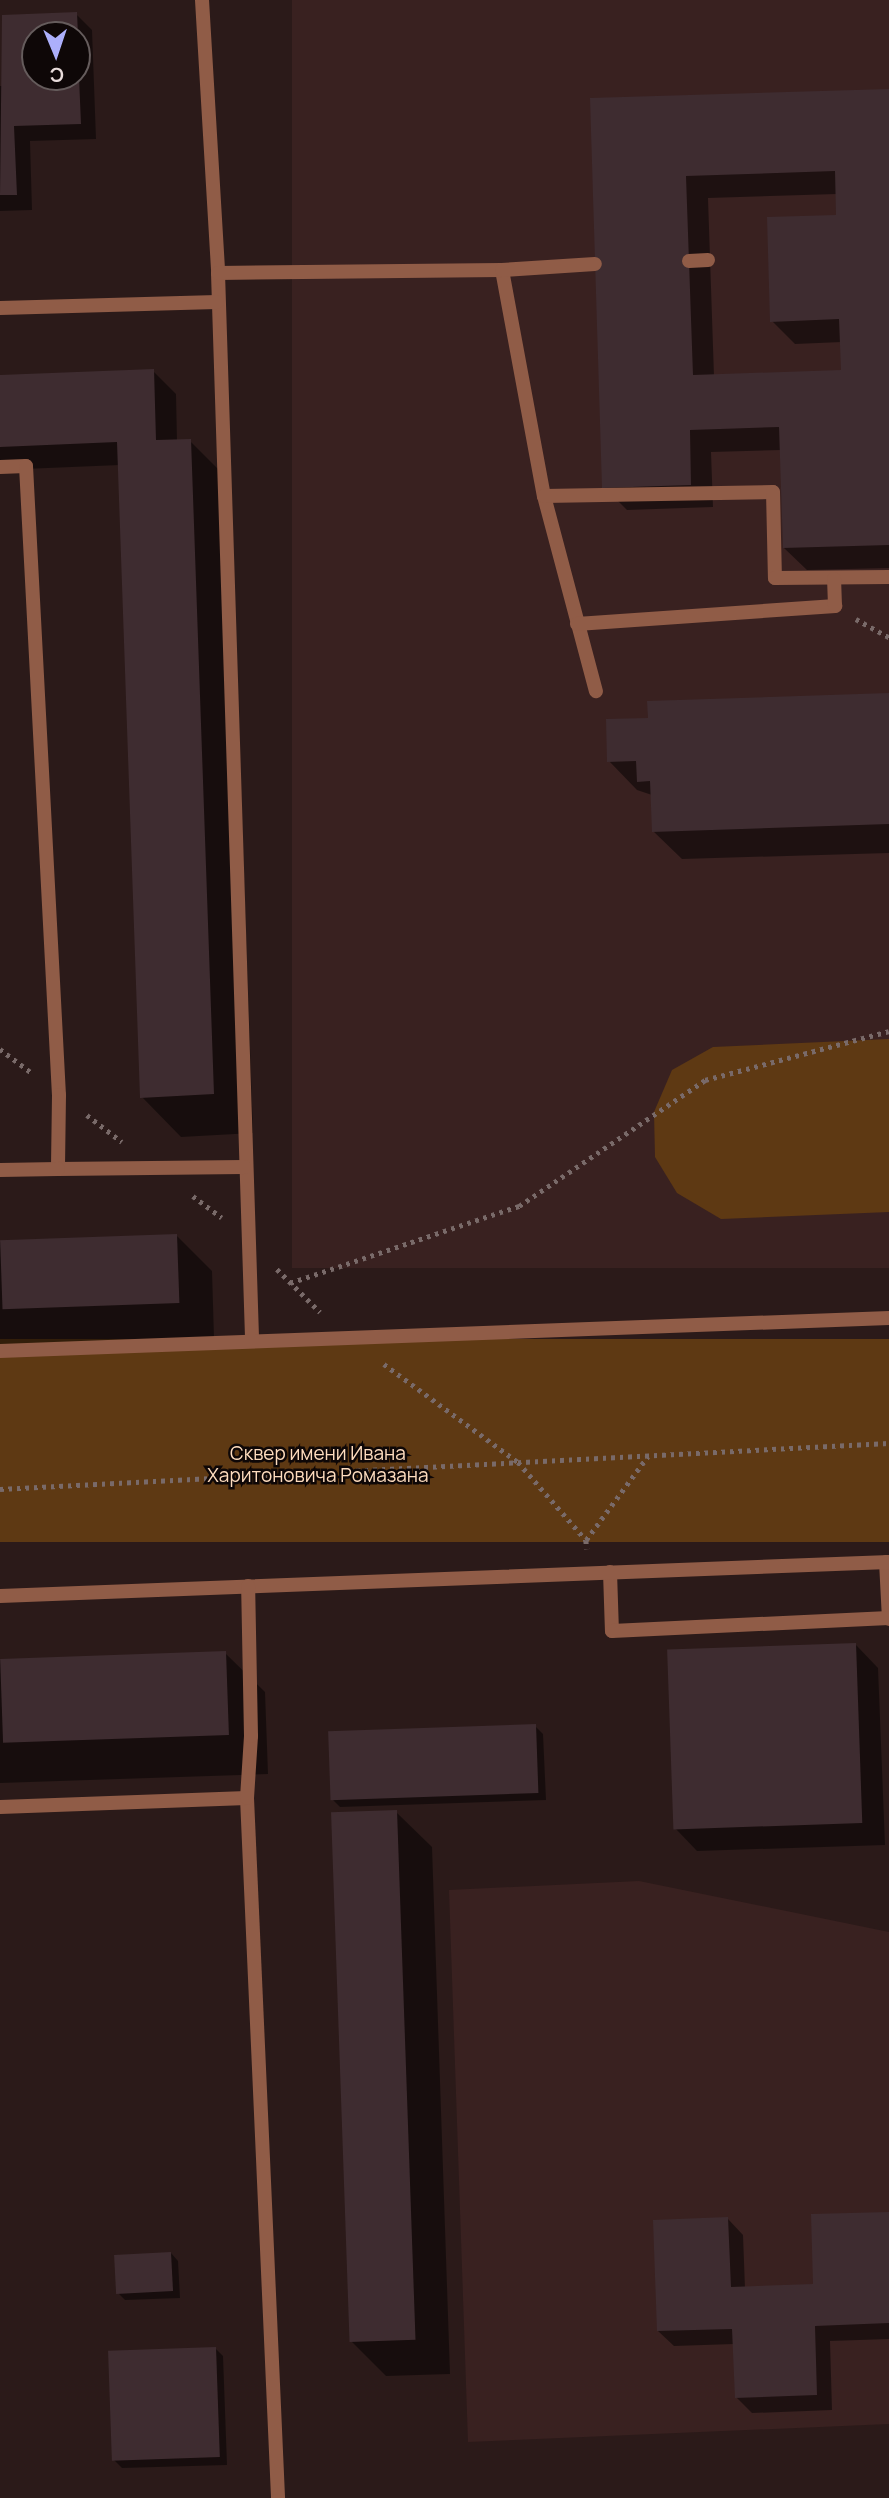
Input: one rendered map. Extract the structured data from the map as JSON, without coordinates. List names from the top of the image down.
{
  "parks": ["Сквер имени Ивана Харитоновича Ромазана"],
  "north": "bottom"
}
